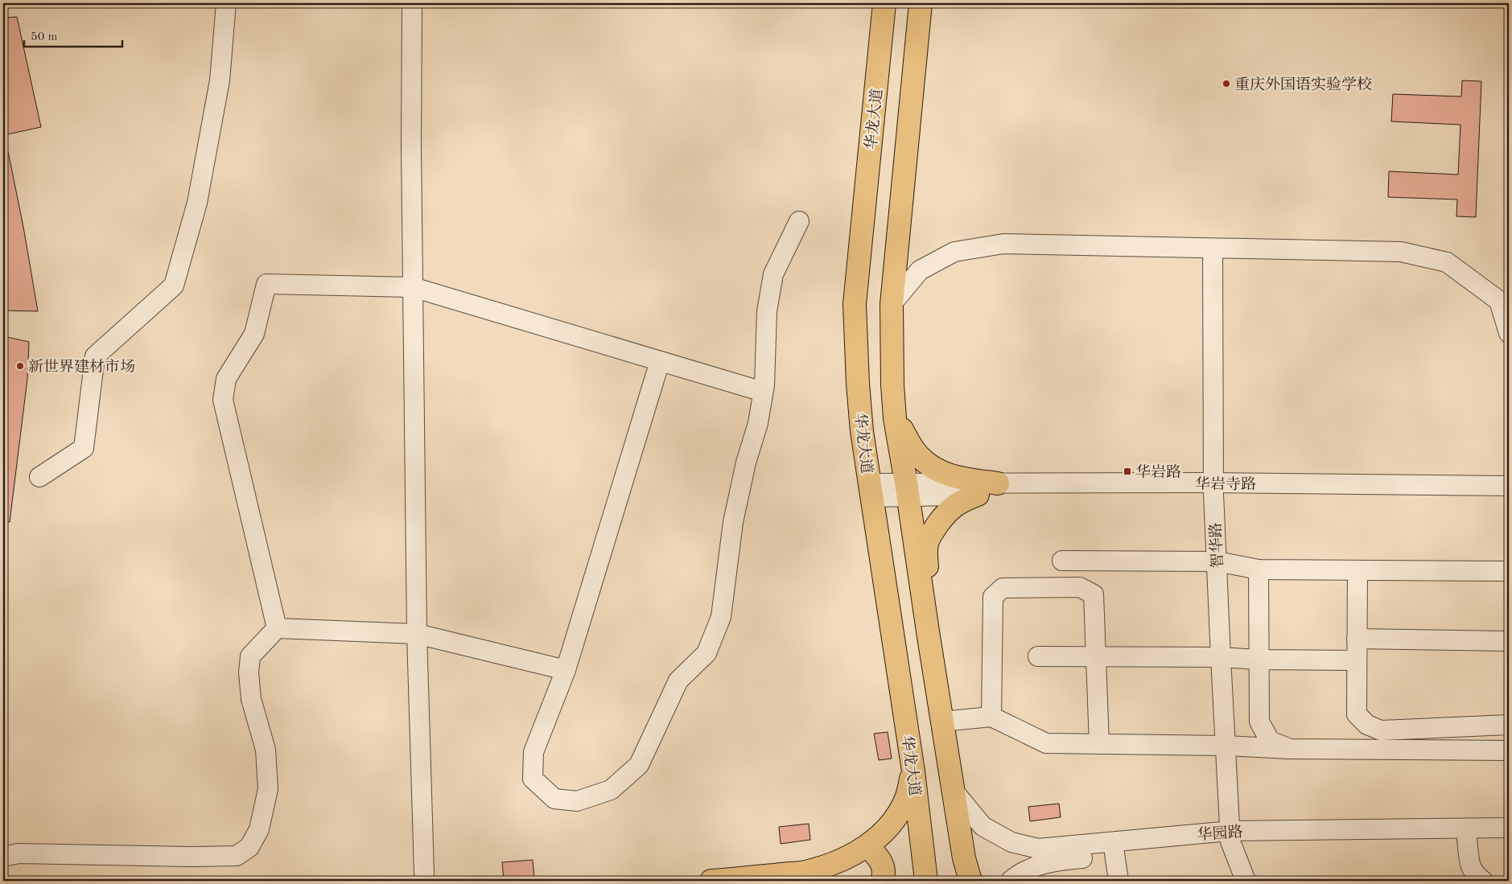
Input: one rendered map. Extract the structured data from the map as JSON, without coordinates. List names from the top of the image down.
{
  "streets": {
    "main road": ["华龙大道"],
    "street": ["华岩寺路", "智华路", "华园路"]
  },
  "crossings": [
    ["华龙大道", "华岩寺路"],
    ["华岩寺路", "智华路"],
    ["智华路", "华园路"]
  ],
  "places": {
    "other": ["重庆外国语实验学校", "新世界建材市场"],
    "transit": ["华岩路"]
  },
  "scale_bar": "50 m"
}
